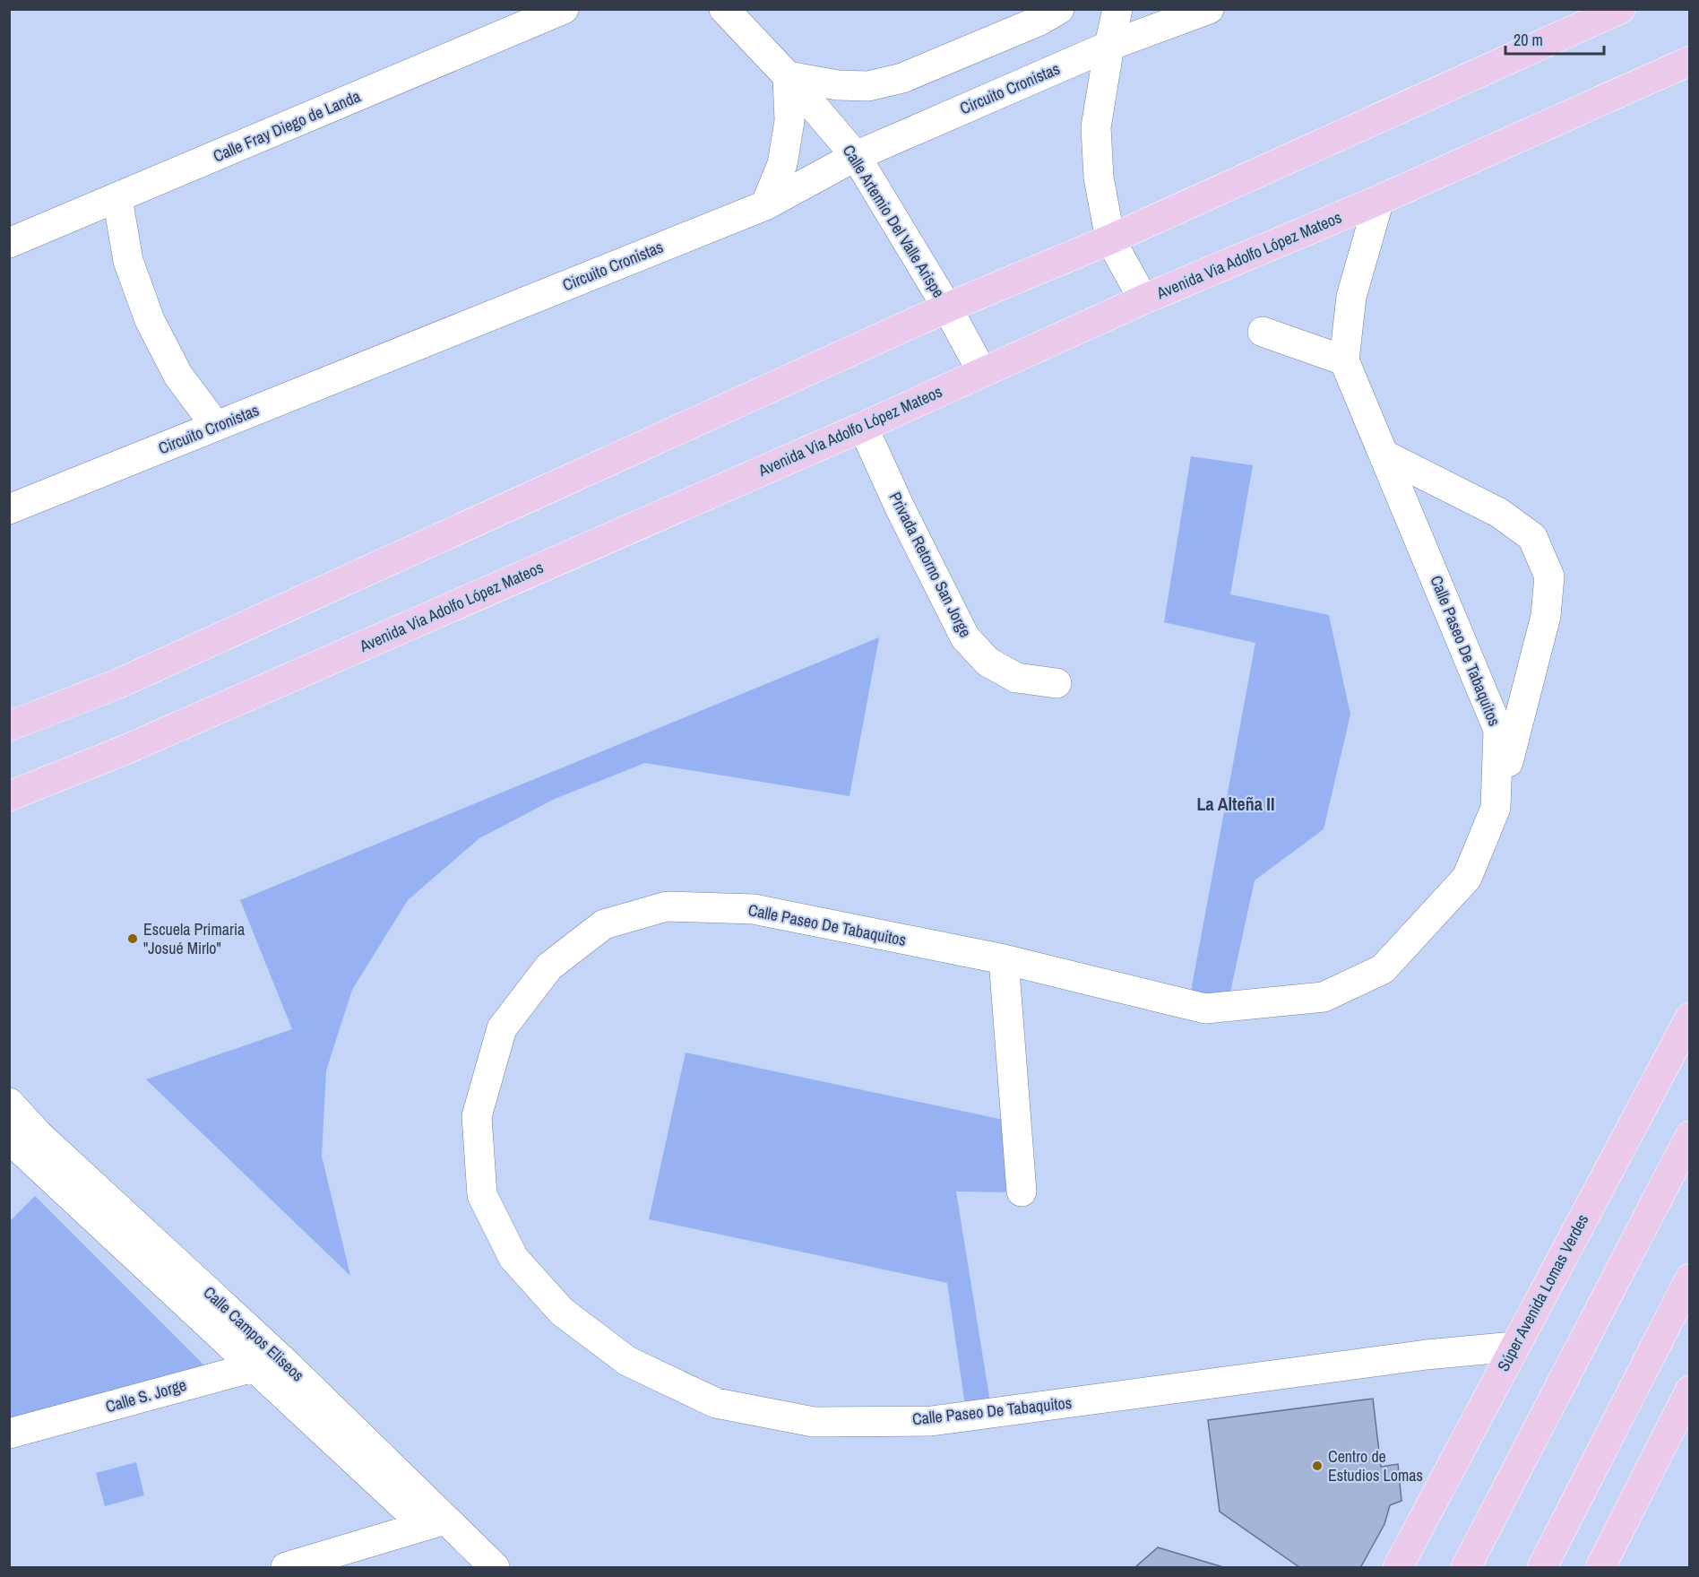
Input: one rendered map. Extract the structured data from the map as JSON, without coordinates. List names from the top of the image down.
{
  "streets": {
    "main road": ["Avenida Via Adolfo López Mateos", "Súper Avenida Lomas Verdes"],
    "street": [
      "Circuito Cronistas",
      "Calle Fray Diego de Landa",
      "Calle Artemio Del Valle Arispe",
      "Privada Retorno San Jorge",
      "Calle Paseo De Tabaquitos",
      "Calle Campos Eliseos",
      "Calle S. Jorge"
    ]
  },
  "crossings": [
    ["Circuito Cronistas", "Calle Artemio Del Valle Arispe"],
    ["Calle Artemio Del Valle Arispe", "Avenida Via Adolfo López Mateos"],
    ["Avenida Via Adolfo López Mateos", "Privada Retorno San Jorge"],
    ["Avenida Via Adolfo López Mateos", "Calle Paseo De Tabaquitos"],
    ["Calle Paseo De Tabaquitos", "Súper Avenida Lomas Verdes"],
    ["Calle Campos Eliseos", "Calle S. Jorge"]
  ],
  "districts": ["La Alteña II"],
  "places": ["Escuela Primaria \"Josué Mirlo\"", "Centro de Estudios Lomas"],
  "scale_bar": "20 m"
}
